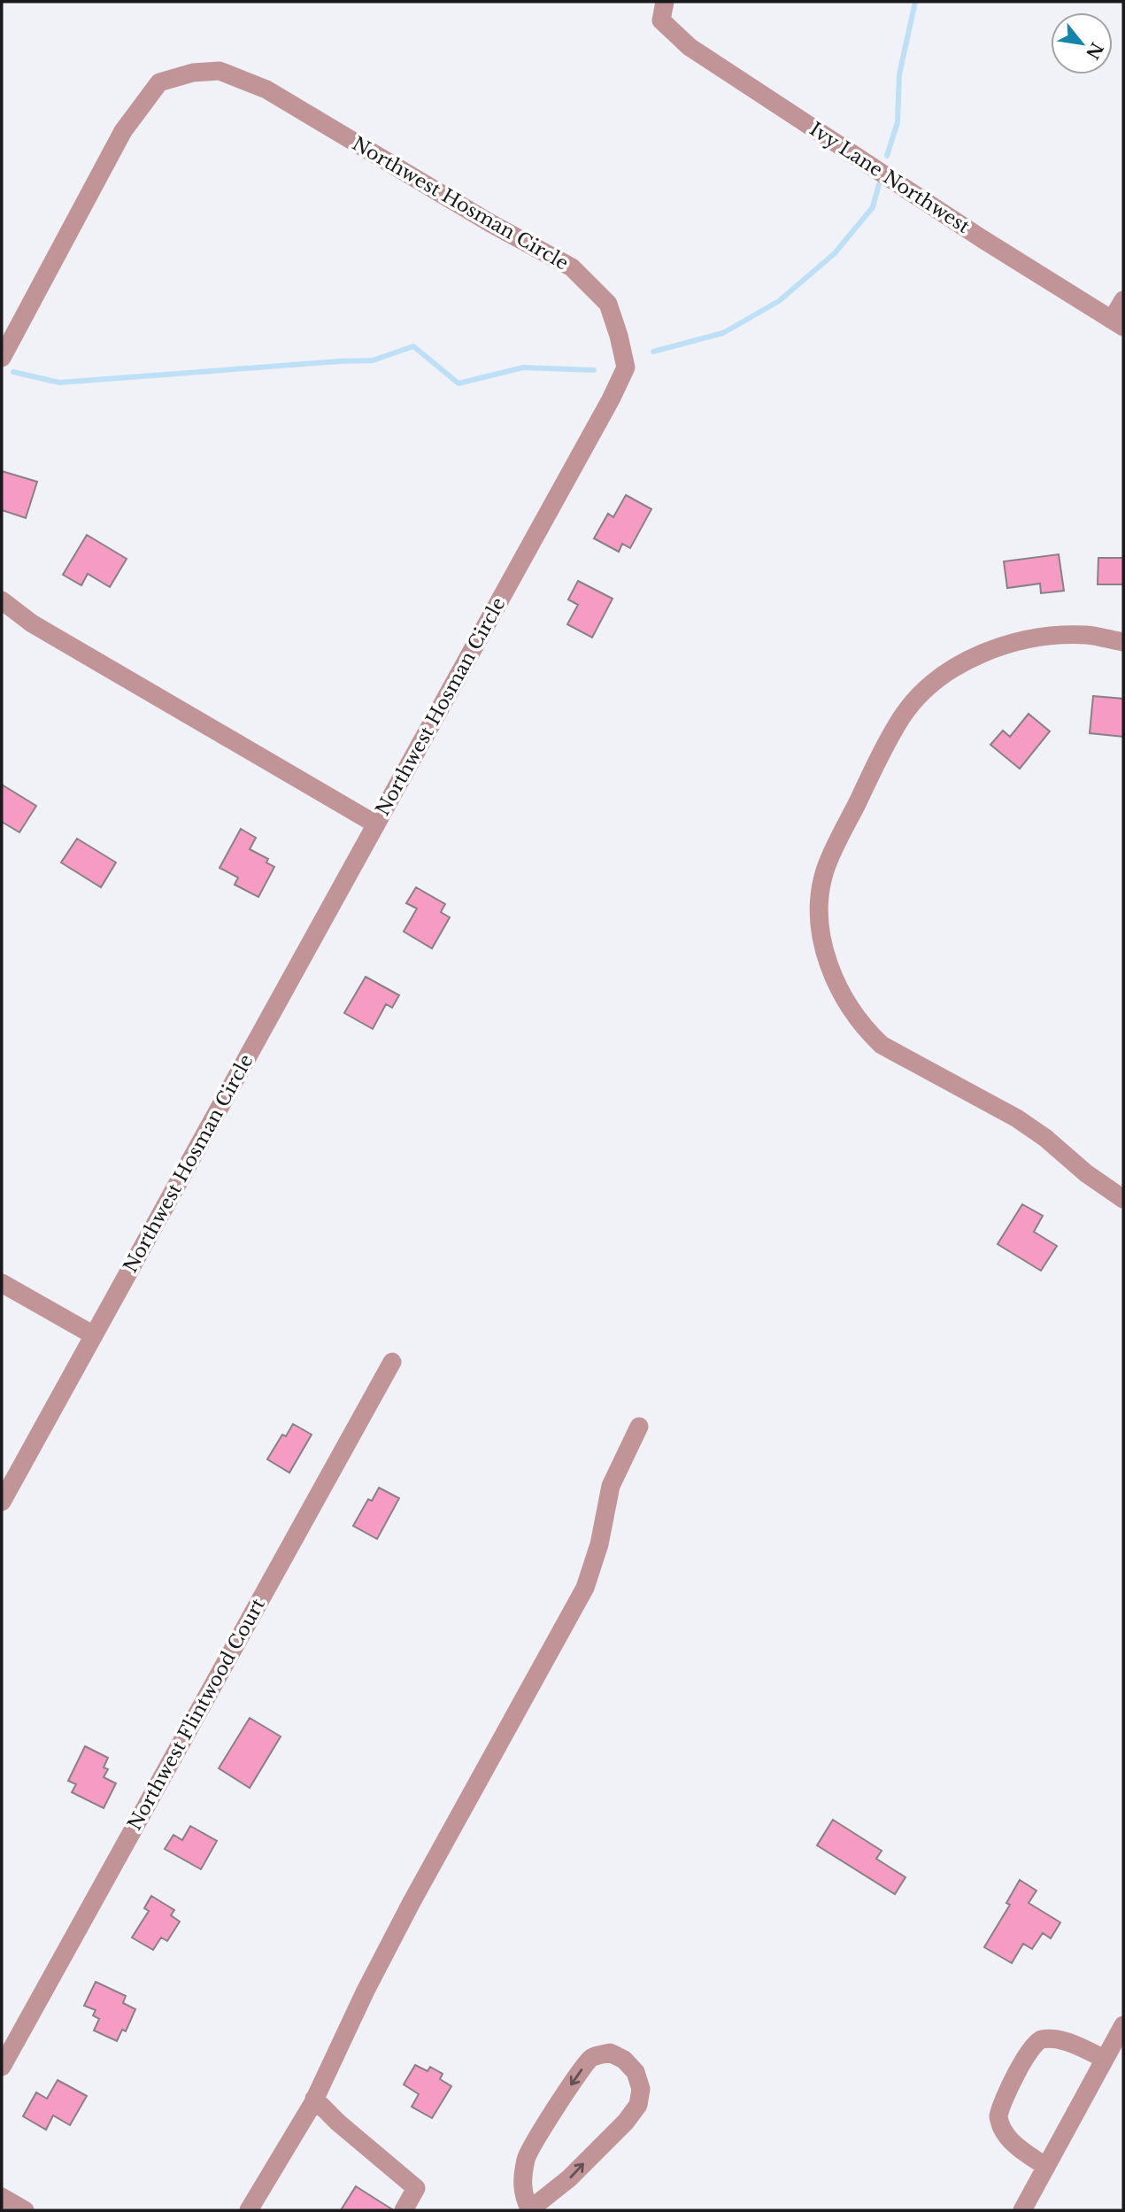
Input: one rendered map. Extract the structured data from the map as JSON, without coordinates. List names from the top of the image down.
{
  "streets": {
    "street": ["Ivy Lane Northwest", "Northwest Hosman Circle", "Northwest Flintwood Court"]
  },
  "north": "bottom right"
}
